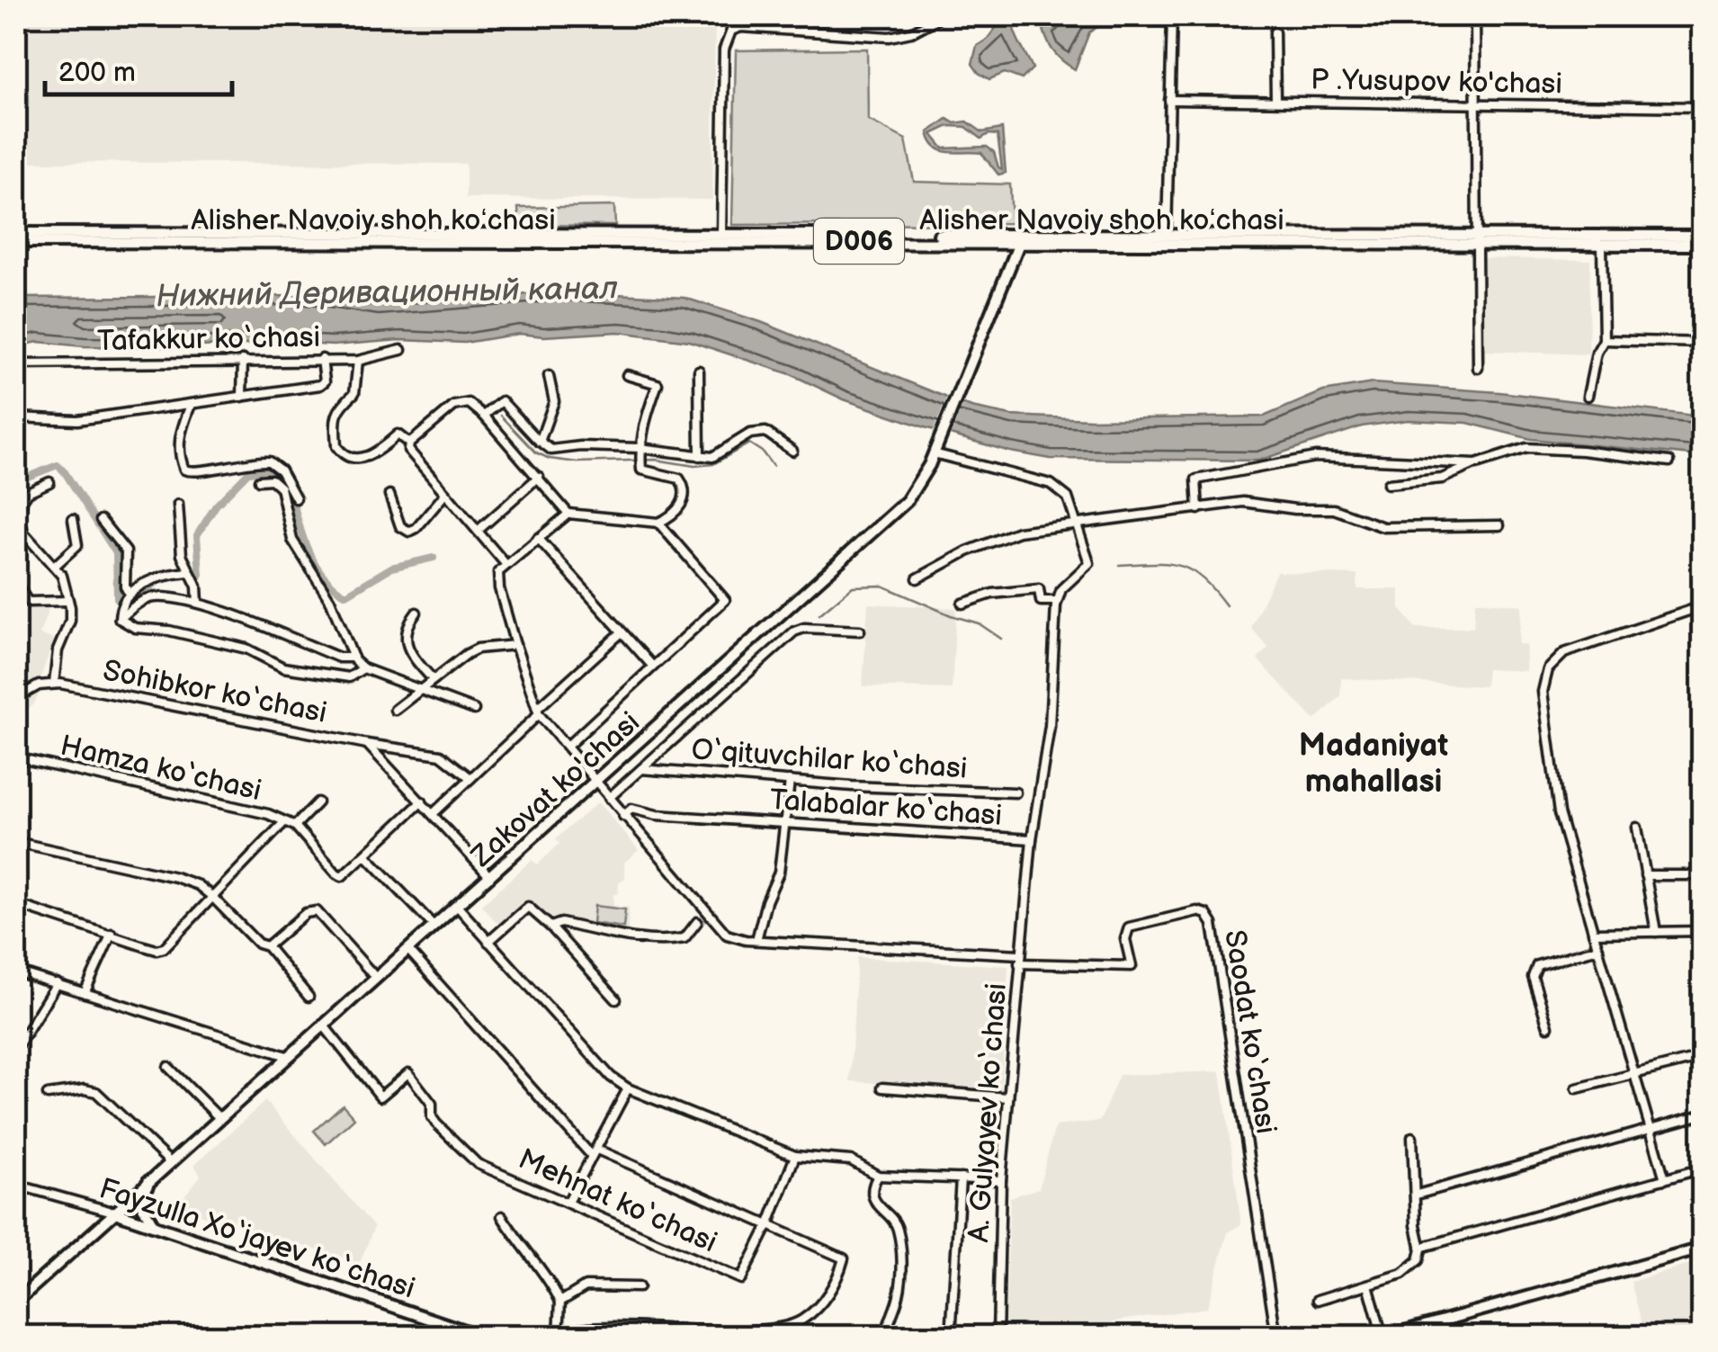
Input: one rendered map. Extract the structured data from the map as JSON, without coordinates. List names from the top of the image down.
{
  "streets": {
    "main road": [
      "Alisher Navoiy shoh koʻchasi",
      "D006",
      "Zakovat ko'chasi",
      "Fayzulla Xo‘jayev ko‘chasi"
    ],
    "street": [
      "P .Yusupov ko'chasi",
      "Tafakkur ko‘chasi",
      "Sohibkor ko‘chasi",
      "O‘qituvchilar ko‘chasi",
      "Hamza ko‘chasi",
      "Talabalar ko‘chasi",
      "Saodat ko‘chasi",
      "A. Gulyayev ko‘chasi",
      "Mehnat ko‘chasi"
    ]
  },
  "crossings": [
    ["Alisher Navoiy shoh koʻchasi", "Zakovat ko'chasi"],
    ["Zakovat ko'chasi", "A. Gulyayev ko‘chasi"],
    ["Zakovat ko'chasi", "Mehnat ko‘chasi"],
    ["Zakovat ko'chasi", "Fayzulla Xo‘jayev ko‘chasi"],
    ["Talabalar ko‘chasi", "Saodat ko‘chasi"],
    ["Talabalar ko‘chasi", "A. Gulyayev ko‘chasi"],
    ["Saodat ko‘chasi", "A. Gulyayev ko‘chasi"]
  ],
  "districts": ["Madaniyat mahallasi"],
  "water": ["Нижний Деривационный канал"],
  "scale_bar": "200 m"
}
